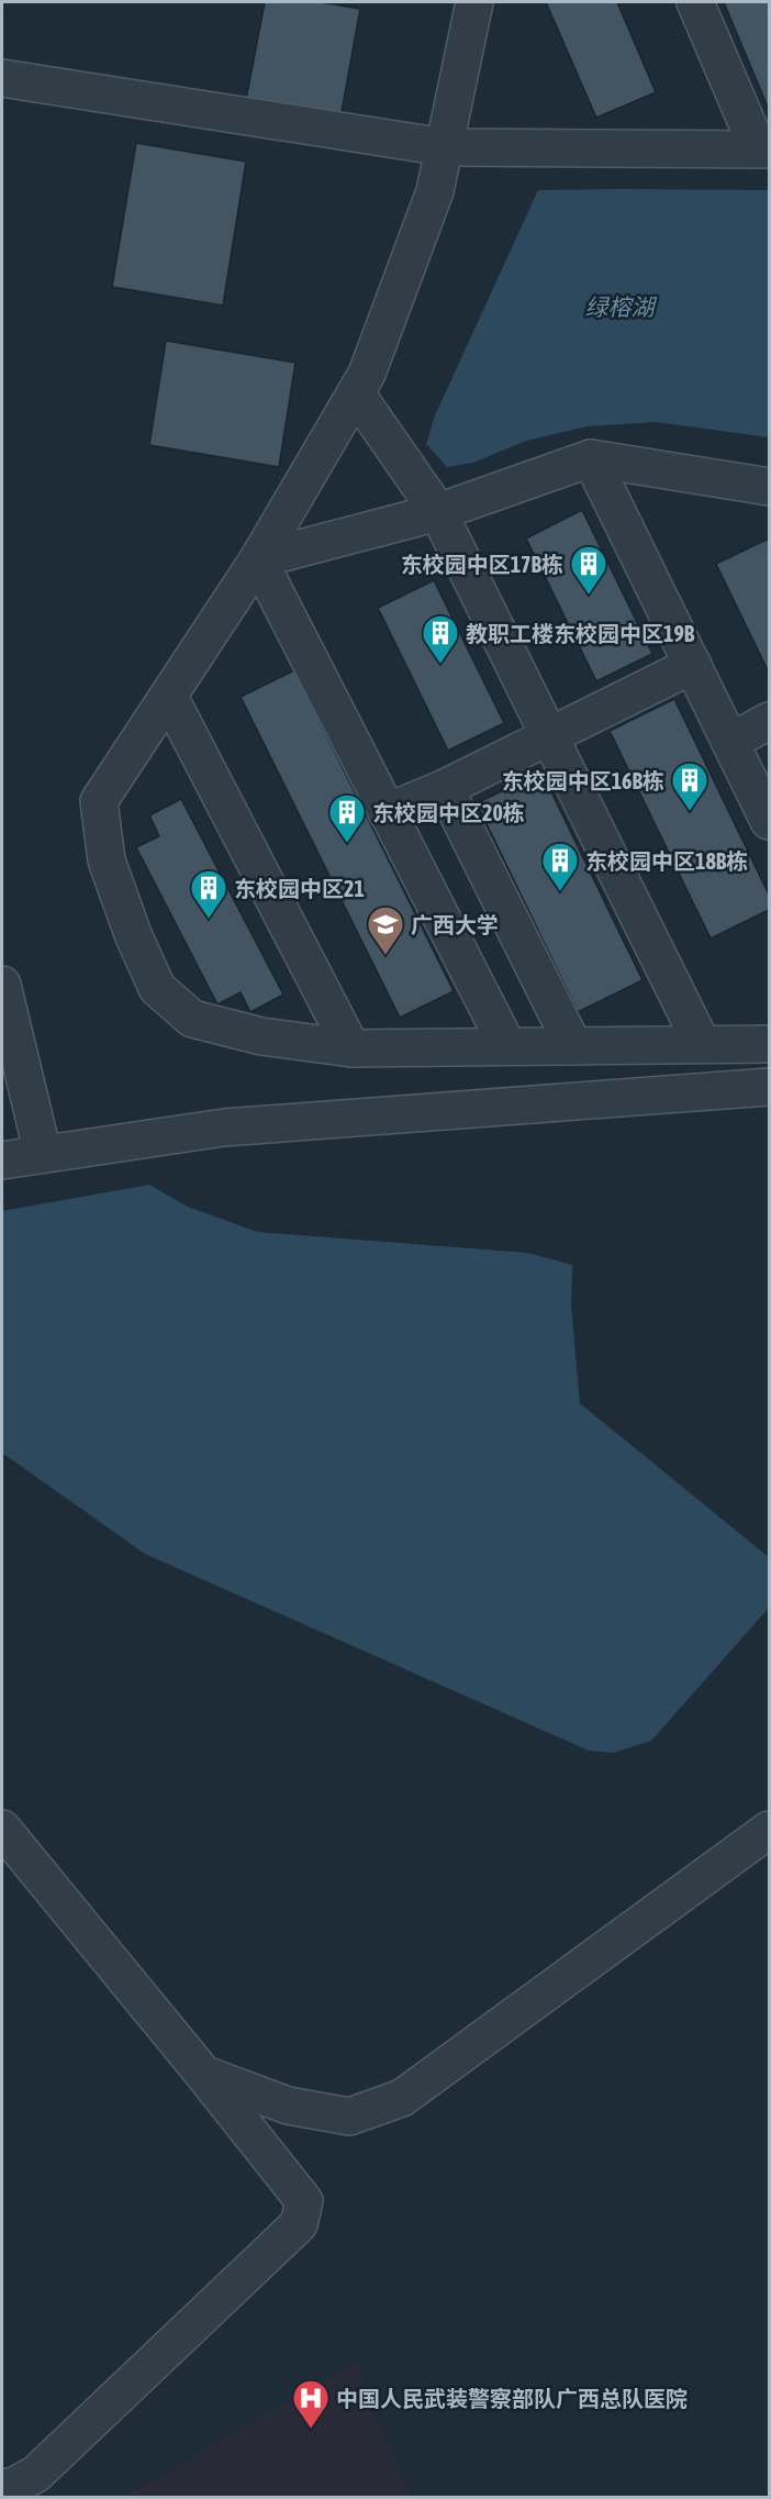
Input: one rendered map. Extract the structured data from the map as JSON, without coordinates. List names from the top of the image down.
{
  "water": ["绿榕湖"],
  "places": {
    "building": [
      "东校园中区17B栋",
      "教职工楼东校园中区19B",
      "东校园中区16B栋",
      "东校园中区20栋",
      "东校园中区18B栋",
      "东校园中区21"
    ],
    "school or university": ["广西大学"],
    "hospital": ["中国人民武装警察部队广西总队医院"]
  }
}
